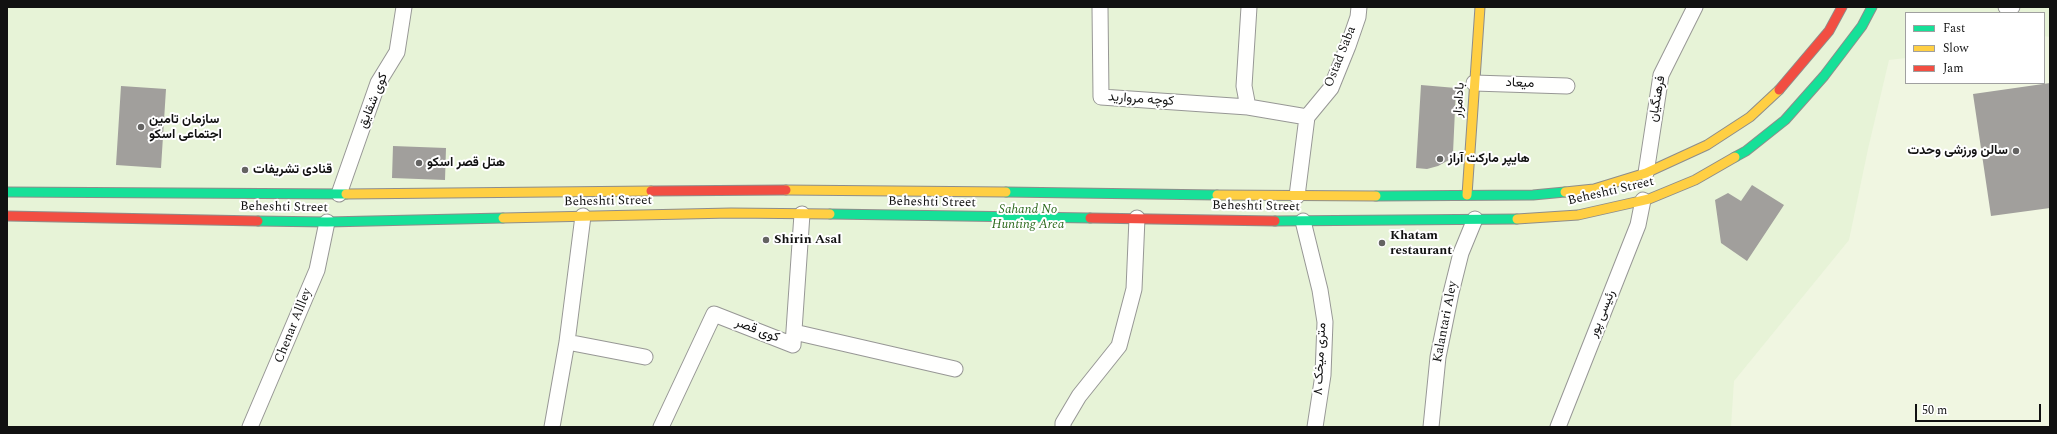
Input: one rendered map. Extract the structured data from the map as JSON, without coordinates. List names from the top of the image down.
{
  "streets": {
    "main road": ["بادامزار", "Beheshti Street"],
    "street": [
      "Ostad Saba",
      "میعاد",
      "فرهنگیان",
      "کوچه مروارید",
      "کوی شقایق",
      "رئیسی پور",
      "Kalantari Aley",
      "Chenar Allley",
      "کوی قصر",
      "۸ متری میخک"
    ]
  },
  "crossings": [
    ["میعاد", "بادامزار"],
    ["فرهنگیان", "Beheshti Street"],
    ["بادامزار", "Beheshti Street"],
    ["کوی شقایق", "Beheshti Street"],
    ["Beheshti Street", "رئیسی پور"],
    ["Beheshti Street", "Kalantari Aley"],
    ["Beheshti Street", "Chenar Allley"],
    ["Beheshti Street", "کوی قصر"],
    ["Beheshti Street", "۸ متری میخک"]
  ],
  "parks": ["Sahand No Hunting Area"],
  "places": [
    "سازمان تامین اجتماعی اسکو",
    "سالن ورزشی وحدت",
    "هایپر مارکت آراز",
    "هتل قصر اسکو",
    "قنادی تشریفات",
    "Shirin Asal",
    "Khatam restaurant"
  ],
  "legend": ["Fast", "Slow", "Jam"],
  "scale_bar": "50 m"
}
